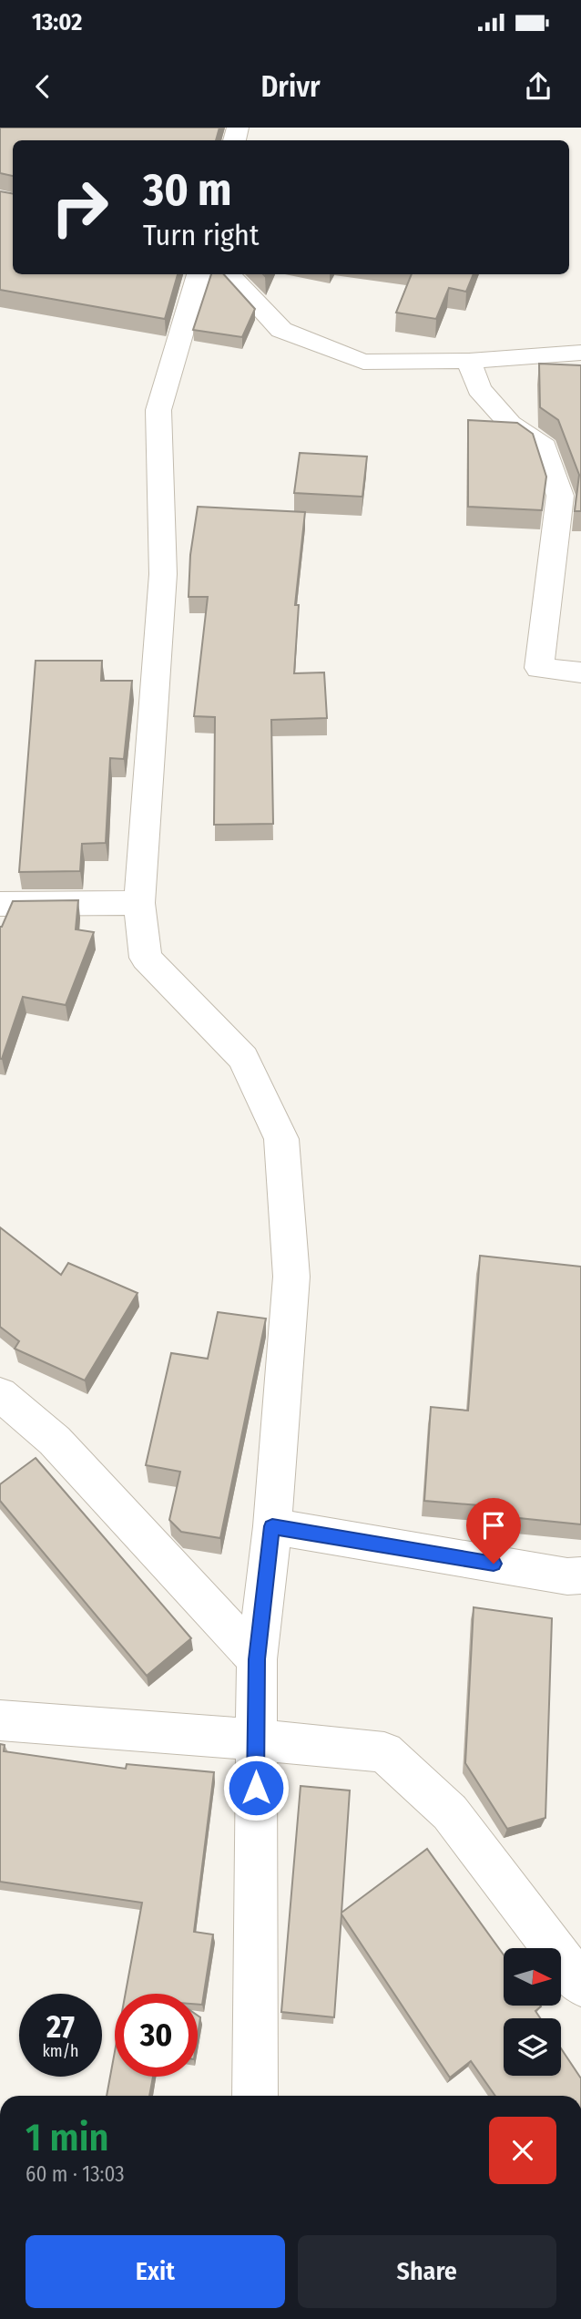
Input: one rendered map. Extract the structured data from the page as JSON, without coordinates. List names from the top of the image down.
{
  "north": "right",
  "page": {
    "status": "13:02",
    "header": "Drivr",
    "turn": ["30 m", "Turn right"],
    "speed": "27 km/h",
    "limit": "30",
    "heading": ["1 min", "60 m · 13:03"],
    "buttons": ["Exit", "Share"]
  }
}
